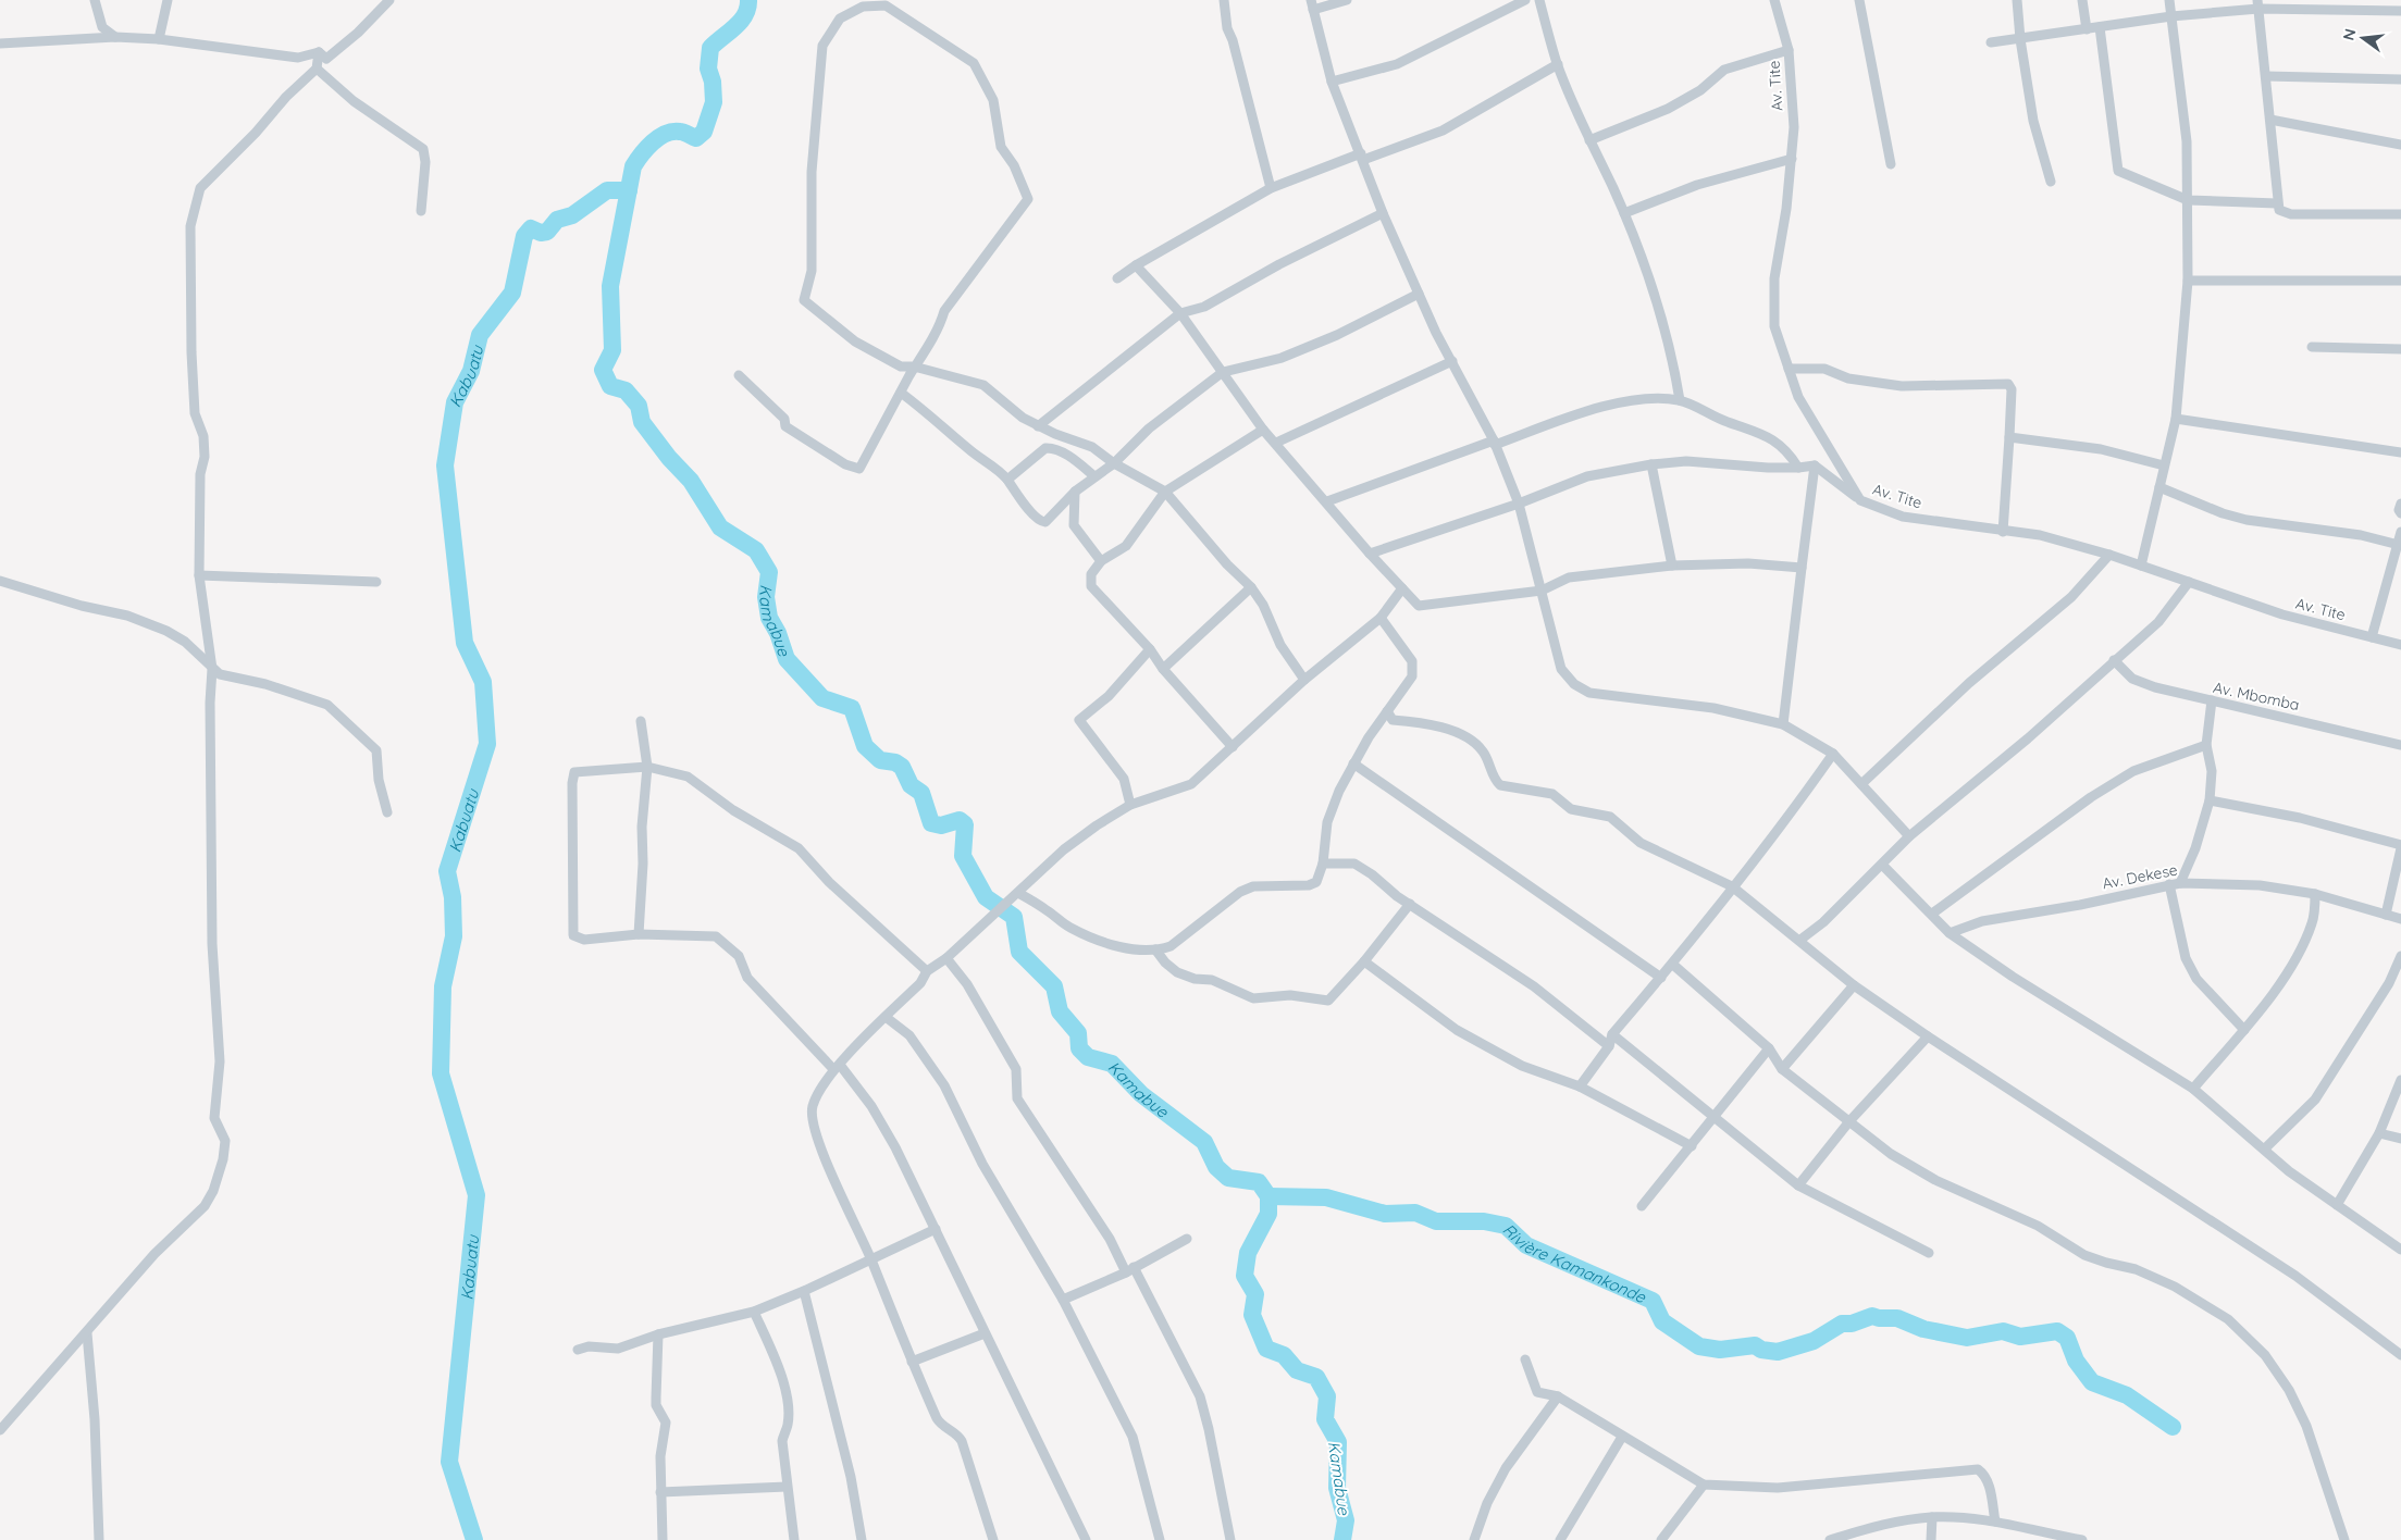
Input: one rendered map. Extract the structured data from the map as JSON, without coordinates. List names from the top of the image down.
{
  "streets": {
    "street": ["Av. Tite", "Av. Mbomba", "Av. Dekese"]
  },
  "water": ["Kabuatu", "Kamabue", "Rivière Kamankonde"],
  "north": "left"
}
